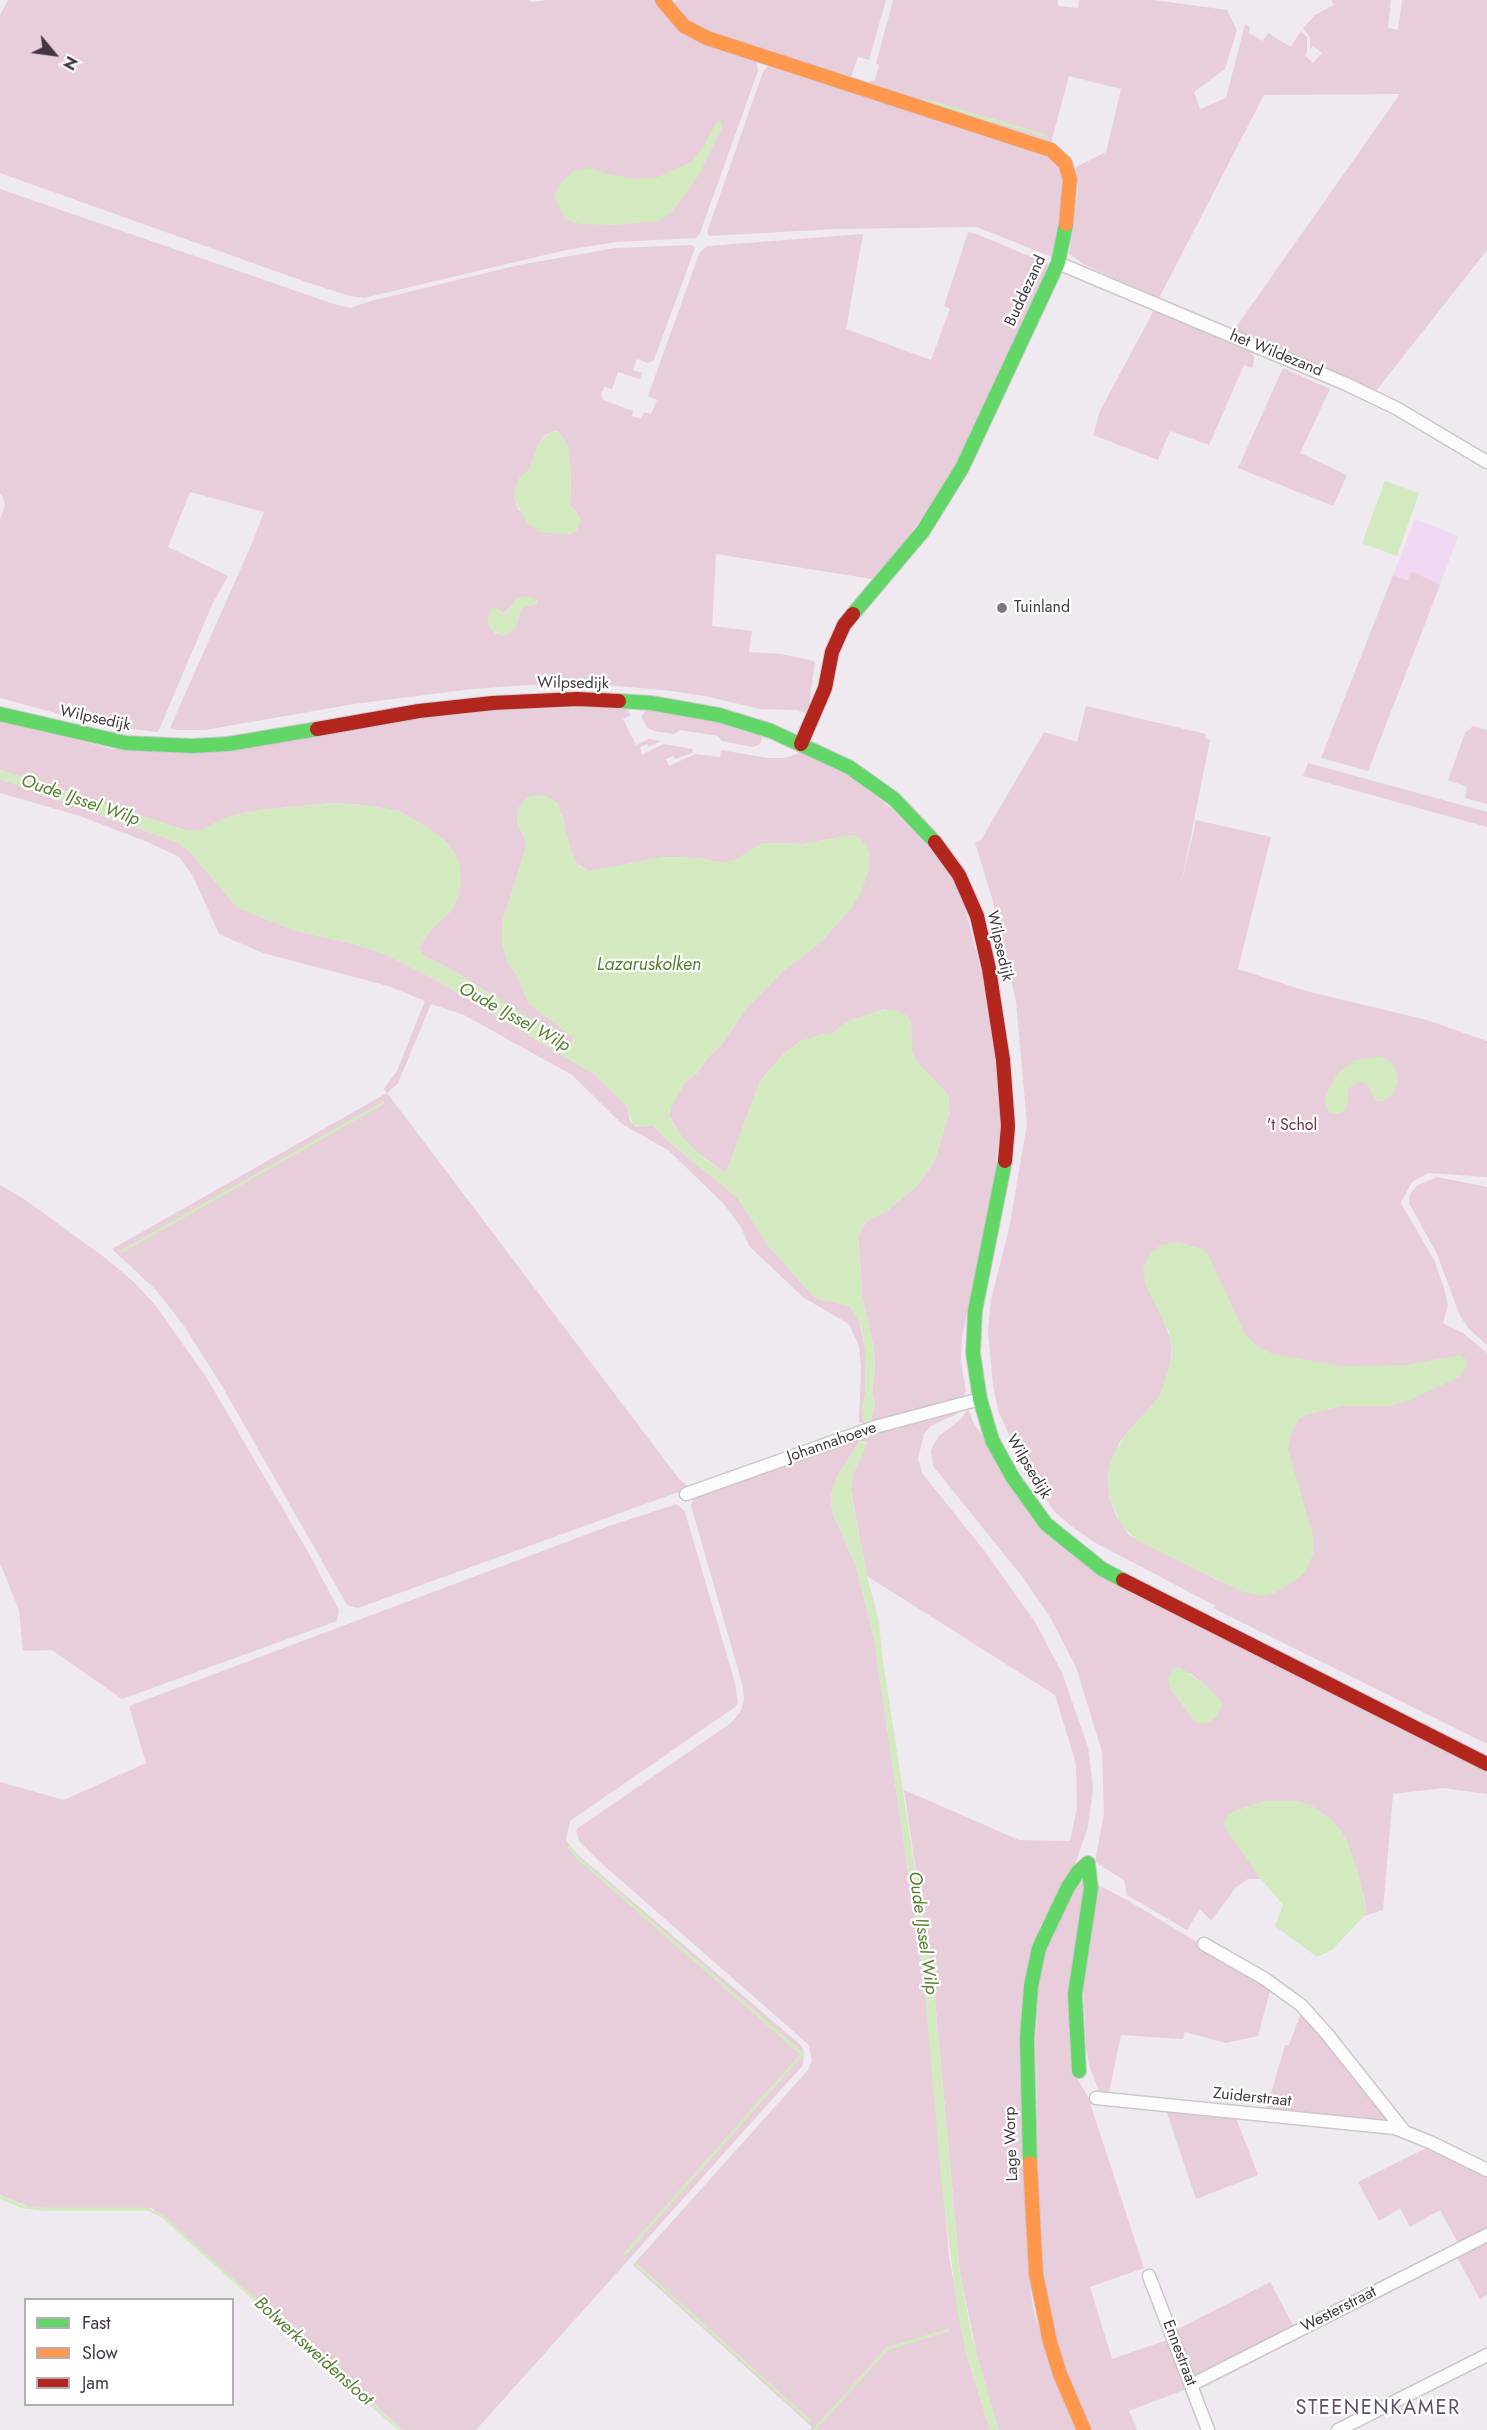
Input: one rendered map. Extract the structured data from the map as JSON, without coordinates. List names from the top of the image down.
{
  "streets": {
    "main road": ["Buddezand", "Wilpsedijk", "Lage Worp"],
    "street": [
      "het Wildezand",
      "Johannahoeve",
      "Zuiderstraat",
      "Westerstraat",
      "Ennestraat"
    ]
  },
  "crossings": [
    ["Buddezand", "het Wildezand"],
    ["Buddezand", "Wilpsedijk"],
    ["Wilpsedijk", "Johannahoeve"],
    ["Westerstraat", "Ennestraat"]
  ],
  "districts": ["STEENENKAMER"],
  "water": ["Oude IJssel Wilp", "Lazaruskolken", "Bolwerksweidensloot"],
  "parks": ["'t Schol"],
  "places": ["Tuinland"],
  "legend": ["Fast", "Slow", "Jam"],
  "north": "bottom right"
}
